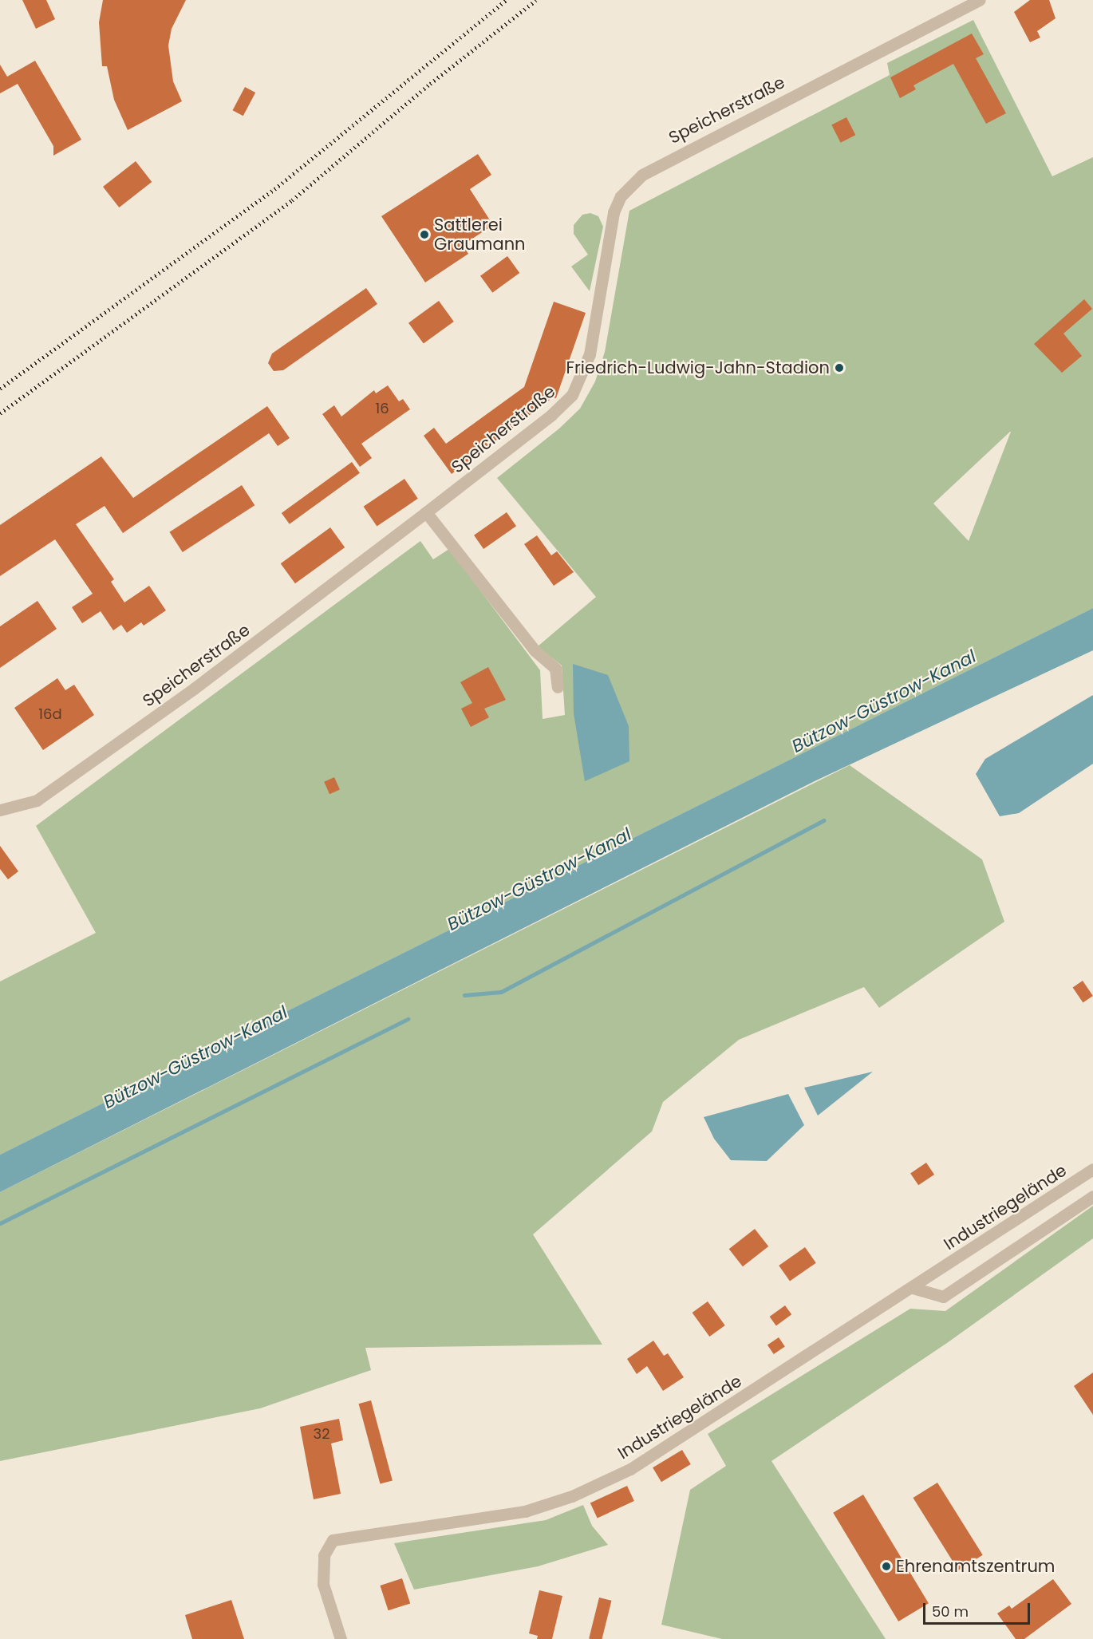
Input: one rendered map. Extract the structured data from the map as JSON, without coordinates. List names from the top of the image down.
{
  "streets": {
    "street": ["Speicherstraße", "Industriegelände"]
  },
  "water": ["Bützow-Güstrow-Kanal"],
  "places": ["Sattlerei Graumann", "Friedrich-Ludwig-Jahn-Stadion", "Ehrenamtszentrum"],
  "house_numbers": ["16", "16d", "32"],
  "scale_bar": "50 m"
}
